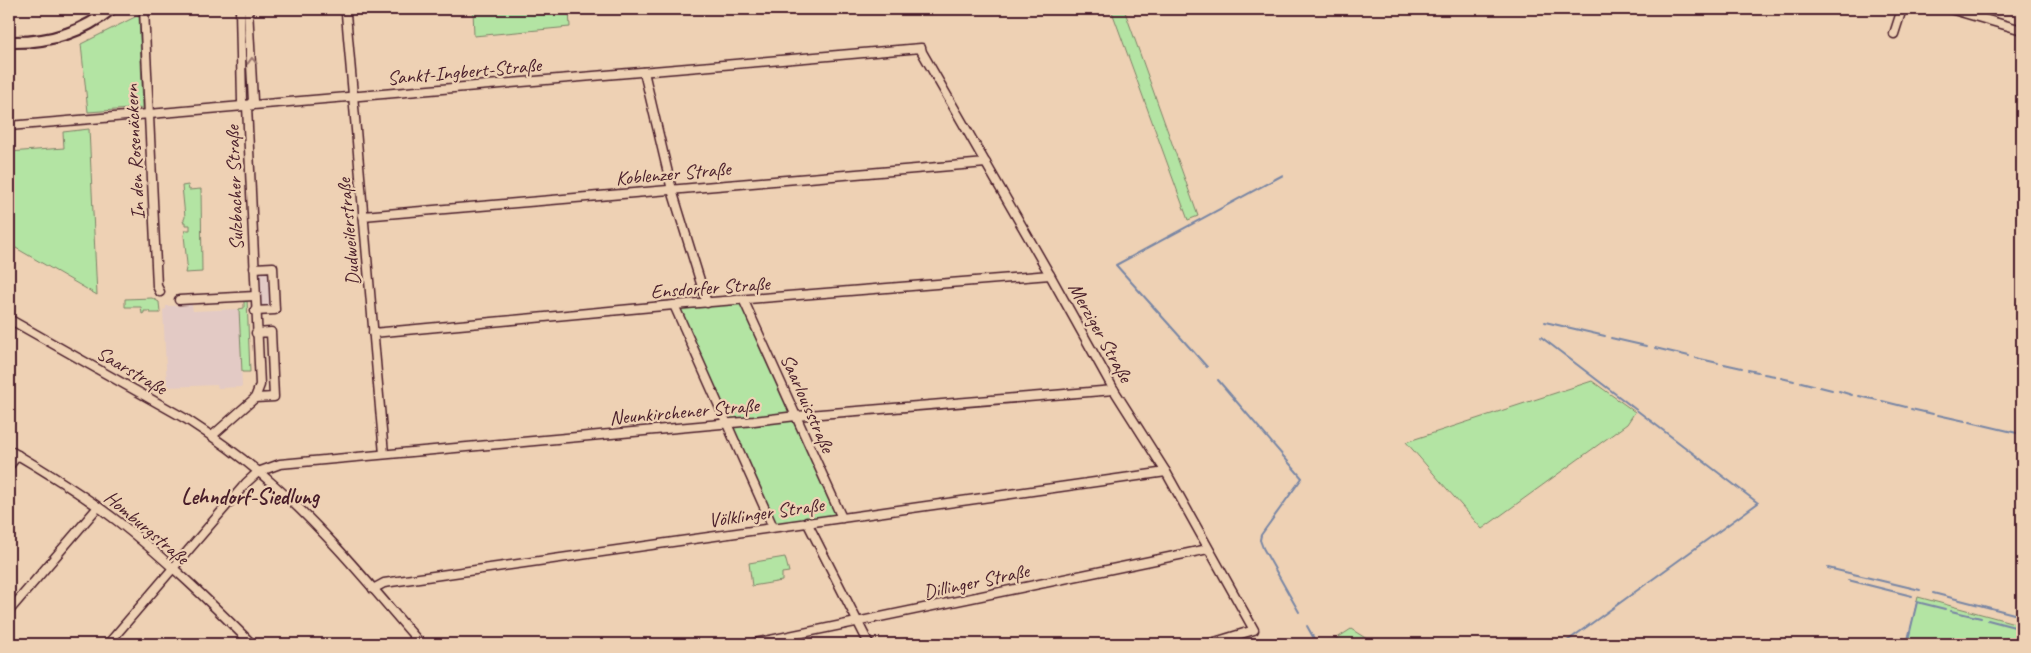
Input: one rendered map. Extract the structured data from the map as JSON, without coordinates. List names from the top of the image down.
{
  "streets": {
    "street": [
      "Sankt-Ingbert-Straße",
      "In den Rosenäckern",
      "Koblenzer Straße",
      "Sulzbacher Straße",
      "Dudweilerstraße",
      "Ensdorfer Straße",
      "Merziger Straße",
      "Saarstraße",
      "Saarlouisstraße",
      "Neunkirchener Straße",
      "Völklinger Straße",
      "Homburgstraße",
      "Dillinger Straße"
    ]
  },
  "crossings": [
    ["Sankt-Ingbert-Straße", "In den Rosenäckern"],
    ["Sankt-Ingbert-Straße", "Sulzbacher Straße"],
    ["Sankt-Ingbert-Straße", "Dudweilerstraße"],
    ["Sankt-Ingbert-Straße", "Merziger Straße"],
    ["Koblenzer Straße", "Dudweilerstraße"],
    ["Koblenzer Straße", "Merziger Straße"],
    ["Dudweilerstraße", "Ensdorfer Straße"],
    ["Dudweilerstraße", "Neunkirchener Straße"],
    ["Ensdorfer Straße", "Merziger Straße"],
    ["Ensdorfer Straße", "Saarlouisstraße"],
    ["Merziger Straße", "Neunkirchener Straße"],
    ["Merziger Straße", "Völklinger Straße"],
    ["Merziger Straße", "Dillinger Straße"],
    ["Saarstraße", "Neunkirchener Straße"],
    ["Saarstraße", "Völklinger Straße"],
    ["Saarlouisstraße", "Neunkirchener Straße"],
    ["Saarlouisstraße", "Völklinger Straße"]
  ],
  "districts": ["Lehndorf-Siedlung"]
}
